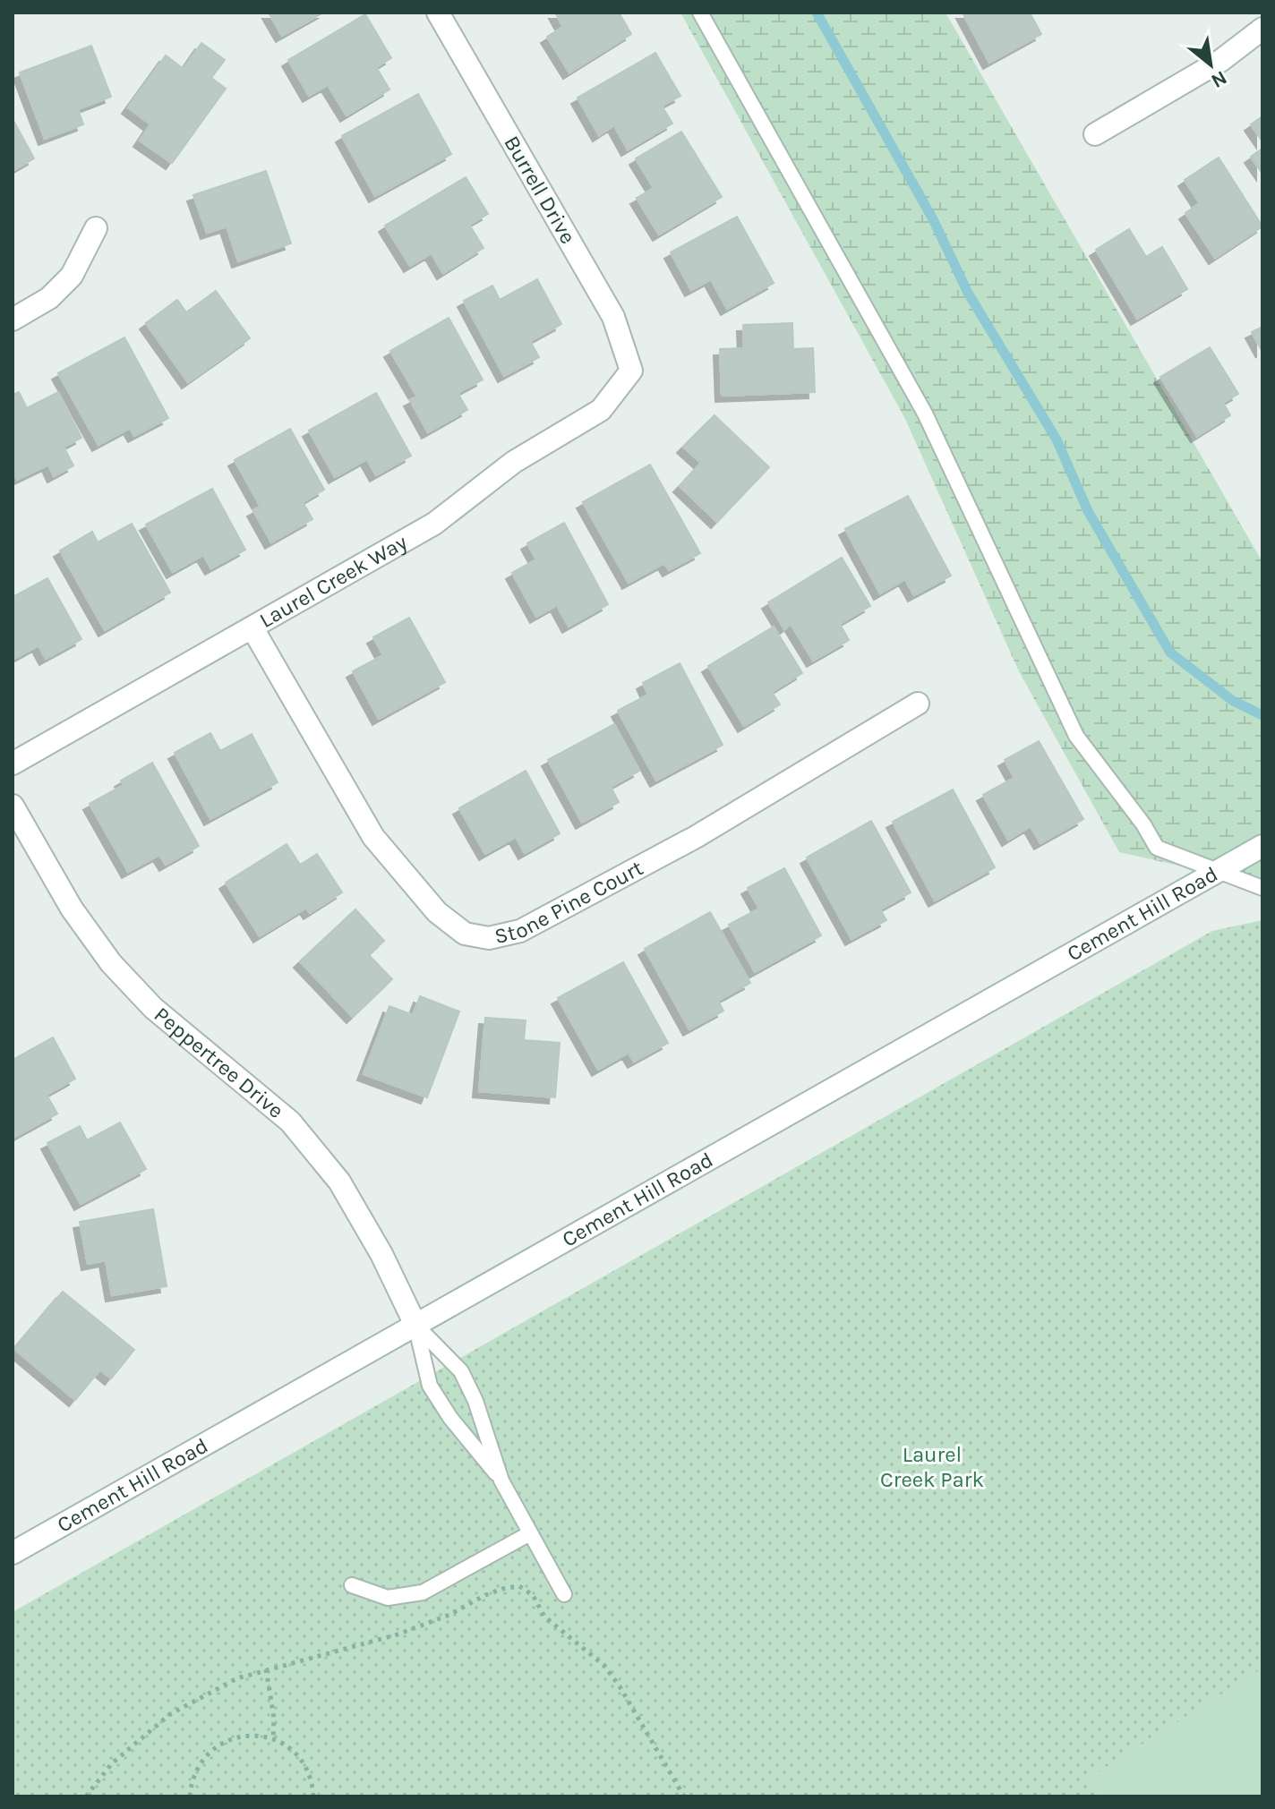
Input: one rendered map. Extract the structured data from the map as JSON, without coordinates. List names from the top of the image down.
{
  "streets": {
    "street": [
      "Burrell Drive",
      "Laurel Creek Way",
      "Stone Pine Court",
      "Cement Hill Road",
      "Peppertree Drive"
    ]
  },
  "crossings": [
    ["Burrell Drive", "Laurel Creek Way"],
    ["Laurel Creek Way", "Stone Pine Court"],
    ["Cement Hill Road", "Peppertree Drive"]
  ],
  "parks": ["Laurel Creek Park"],
  "north": "bottom right"
}
